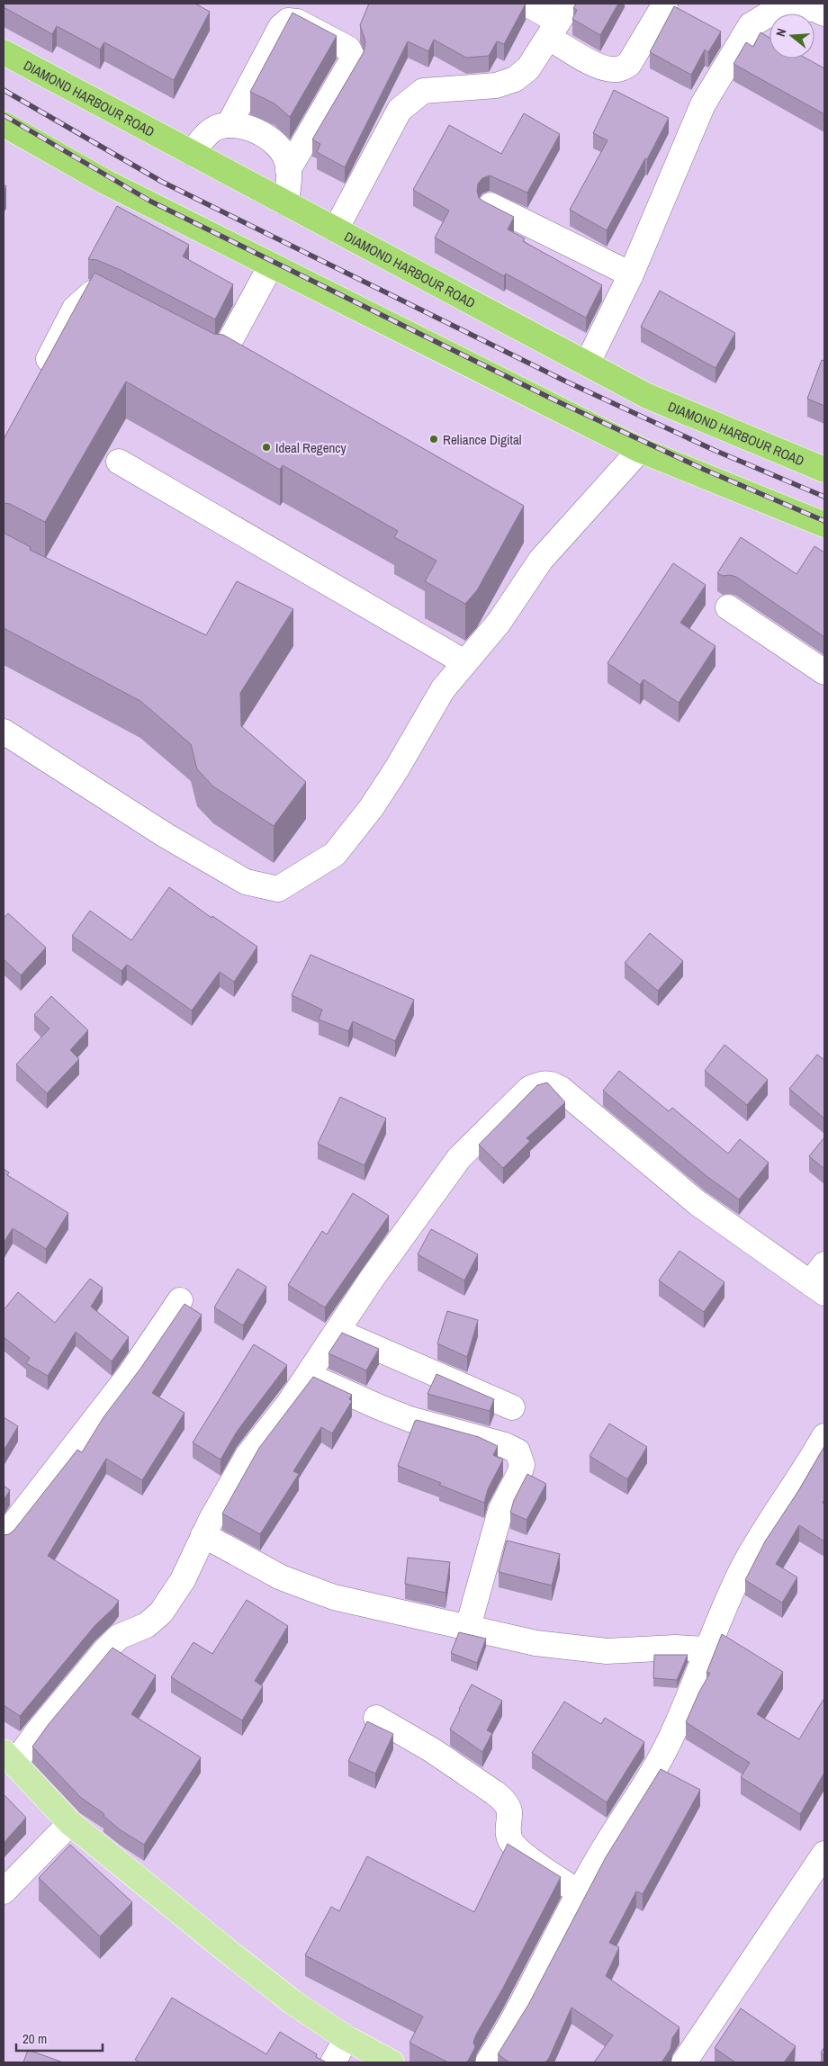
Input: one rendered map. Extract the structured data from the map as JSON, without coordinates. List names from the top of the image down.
{
  "streets": {
    "highway": ["DIAMOND HARBOUR ROAD"]
  },
  "places": ["Reliance Digital", "Ideal Regency"],
  "scale_bar": "20 m",
  "north": "left"
}
